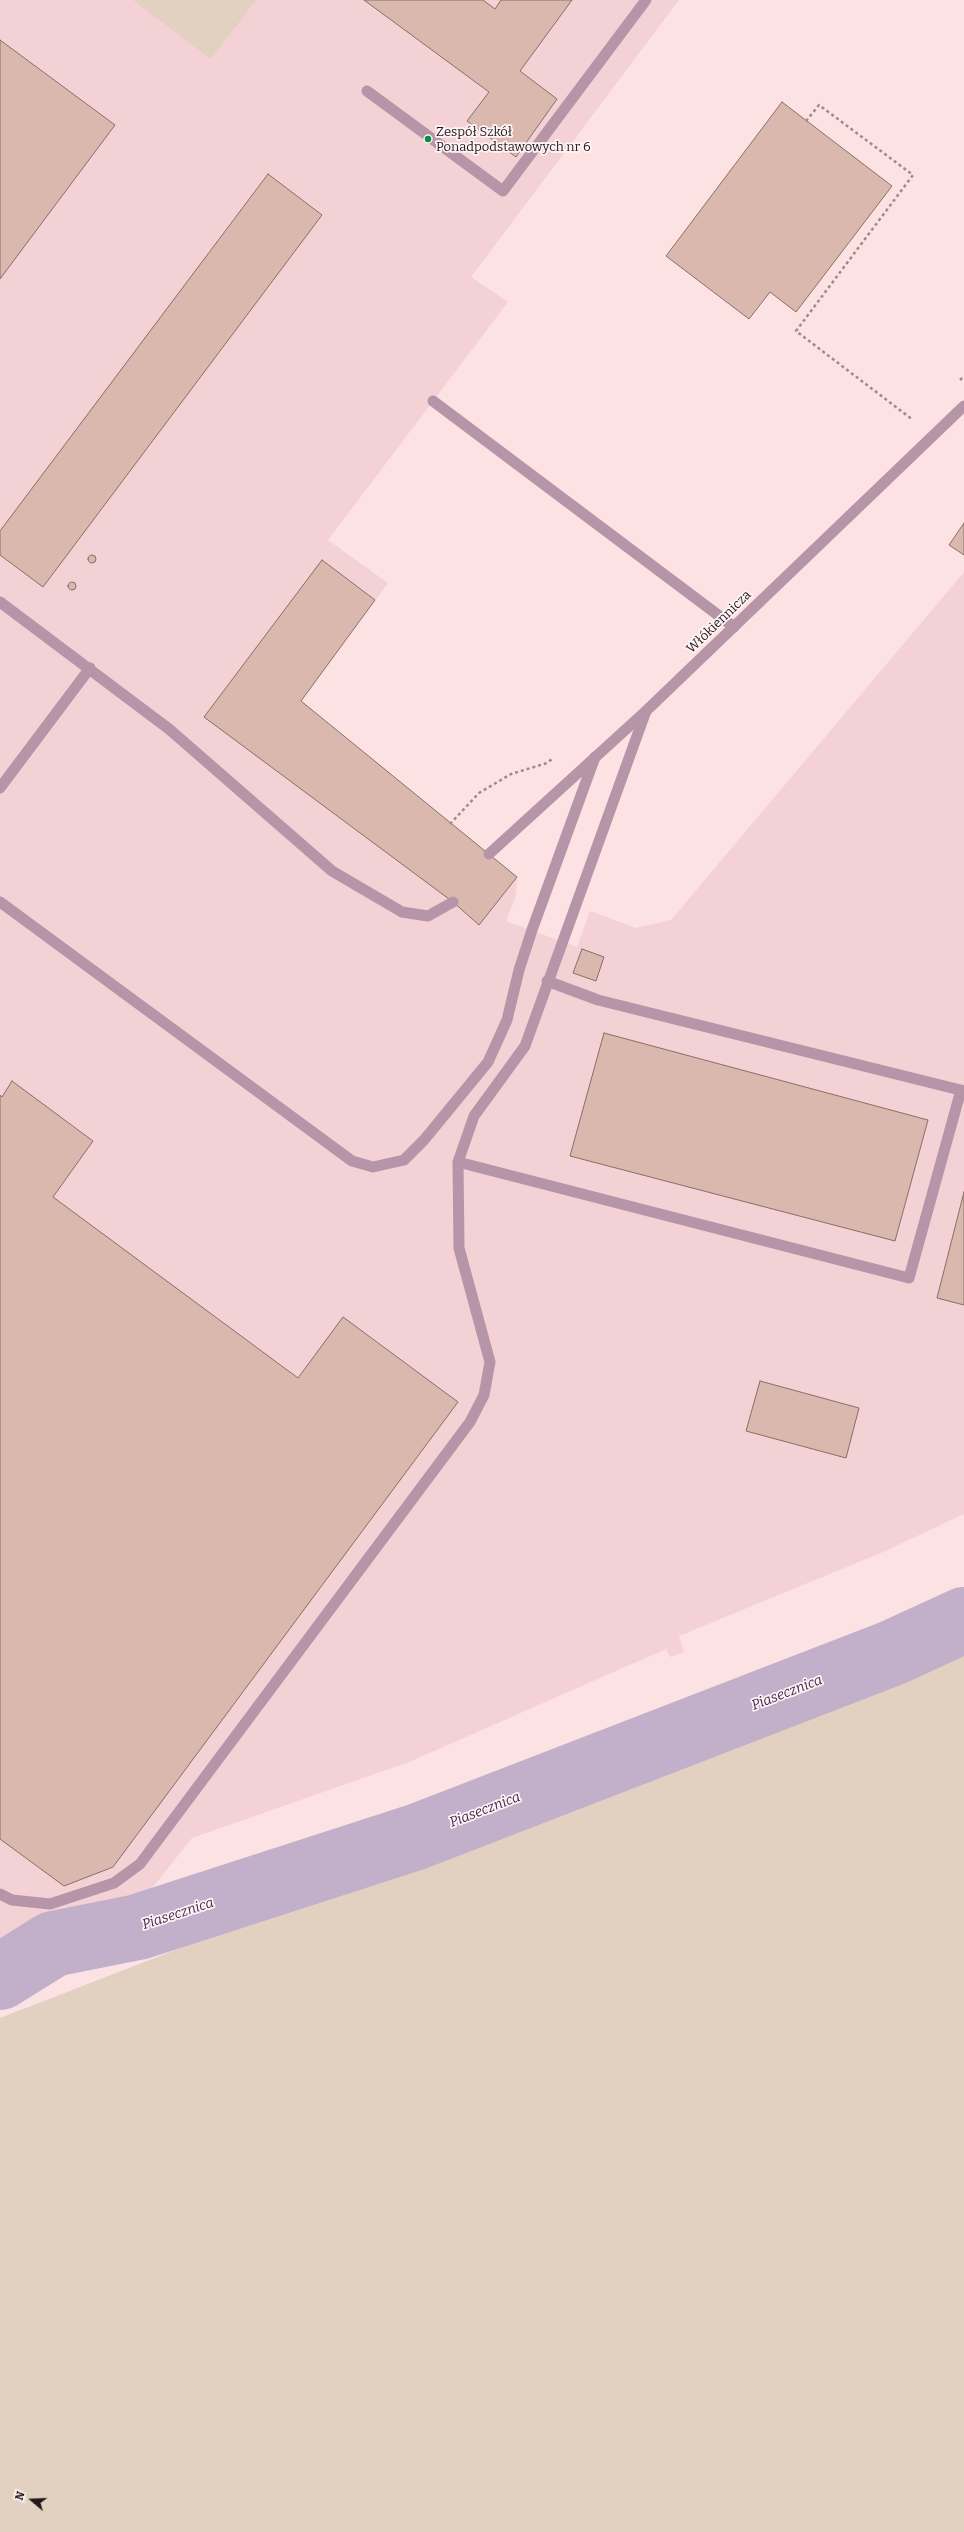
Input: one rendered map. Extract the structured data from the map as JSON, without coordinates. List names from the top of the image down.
{
  "streets": {
    "street": ["Włókiennicza"]
  },
  "water": ["Piasecznica"],
  "places": ["Zespół Szkół Ponadpodstawowych nr 6"],
  "north": "left"
}
